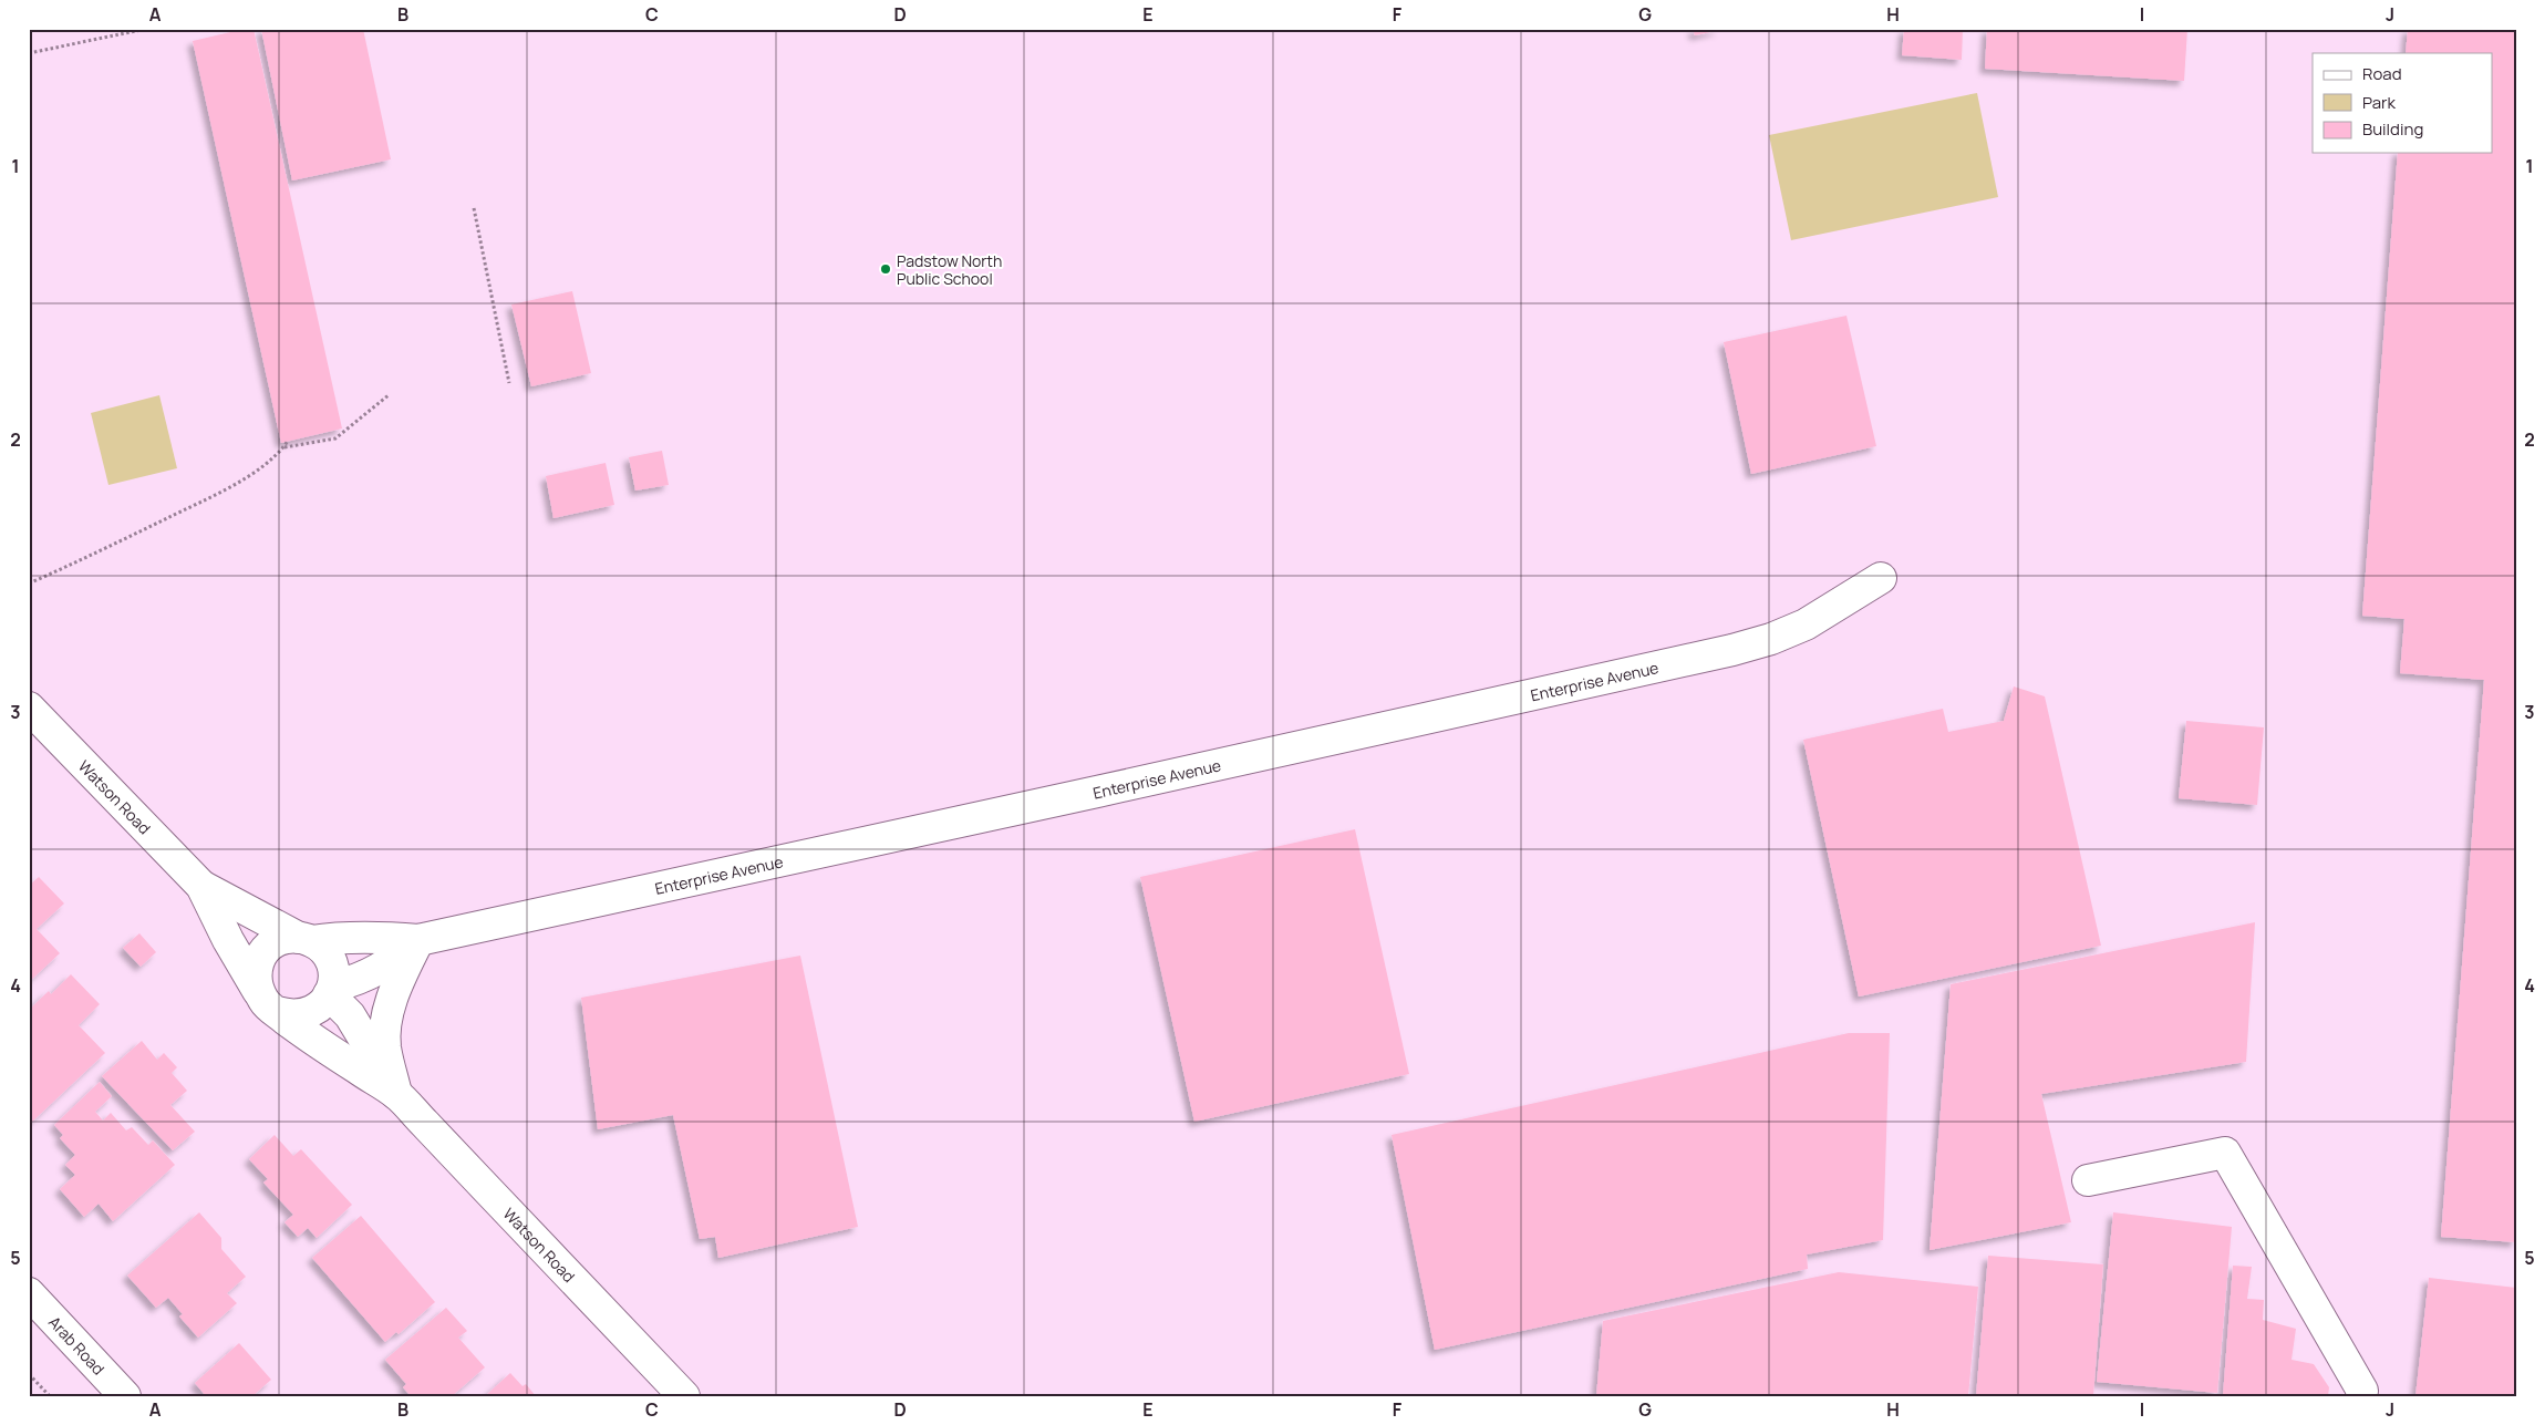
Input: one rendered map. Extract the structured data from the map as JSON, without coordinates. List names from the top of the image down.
{
  "streets": {
    "street": ["Enterprise Avenue", "Watson Road", "Arab Road"]
  },
  "crossings": [
    ["Enterprise Avenue", "Watson Road"]
  ],
  "places": ["Padstow North Public School"],
  "legend": ["Road", "Park", "Building"],
  "grid": {
    "columns": [
      "A",
      "B",
      "C",
      "D",
      "E",
      "F",
      "G",
      "H",
      "I",
      "J"
    ],
    "rows": [
      "1",
      "2",
      "3",
      "4",
      "5"
    ]
  }
}
